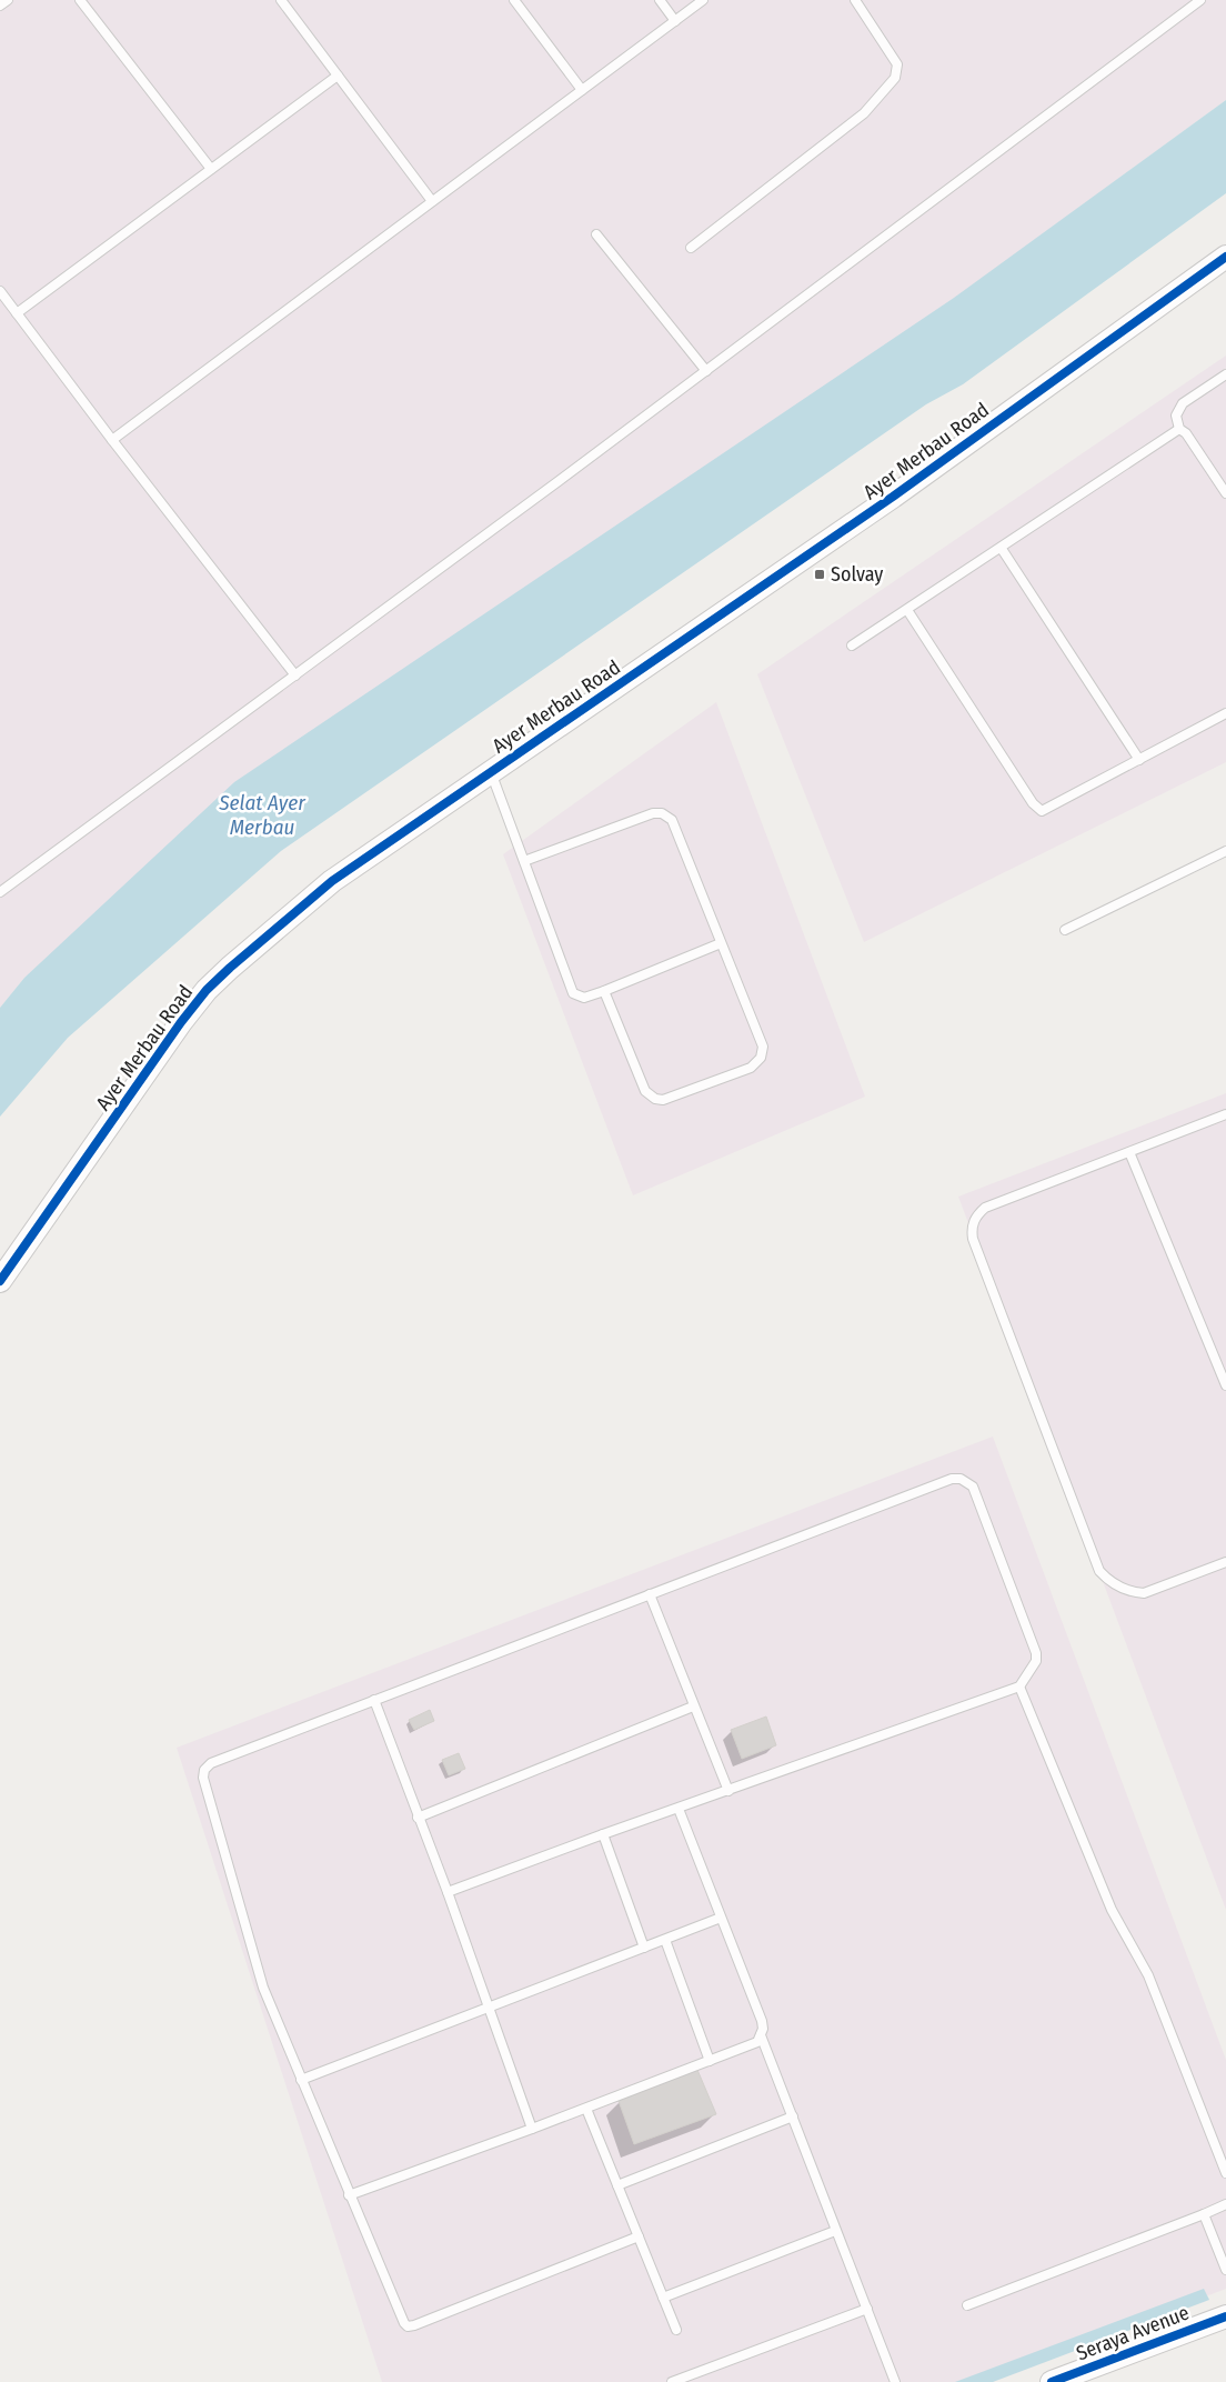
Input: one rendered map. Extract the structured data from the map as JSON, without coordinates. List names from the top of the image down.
{
  "streets": {
    "street": ["Ayer Merbau Road", "Seraya Avenue"]
  },
  "water": ["Selat Ayer Merbau"],
  "places": {
    "transit": ["Solvay"]
  }
}
